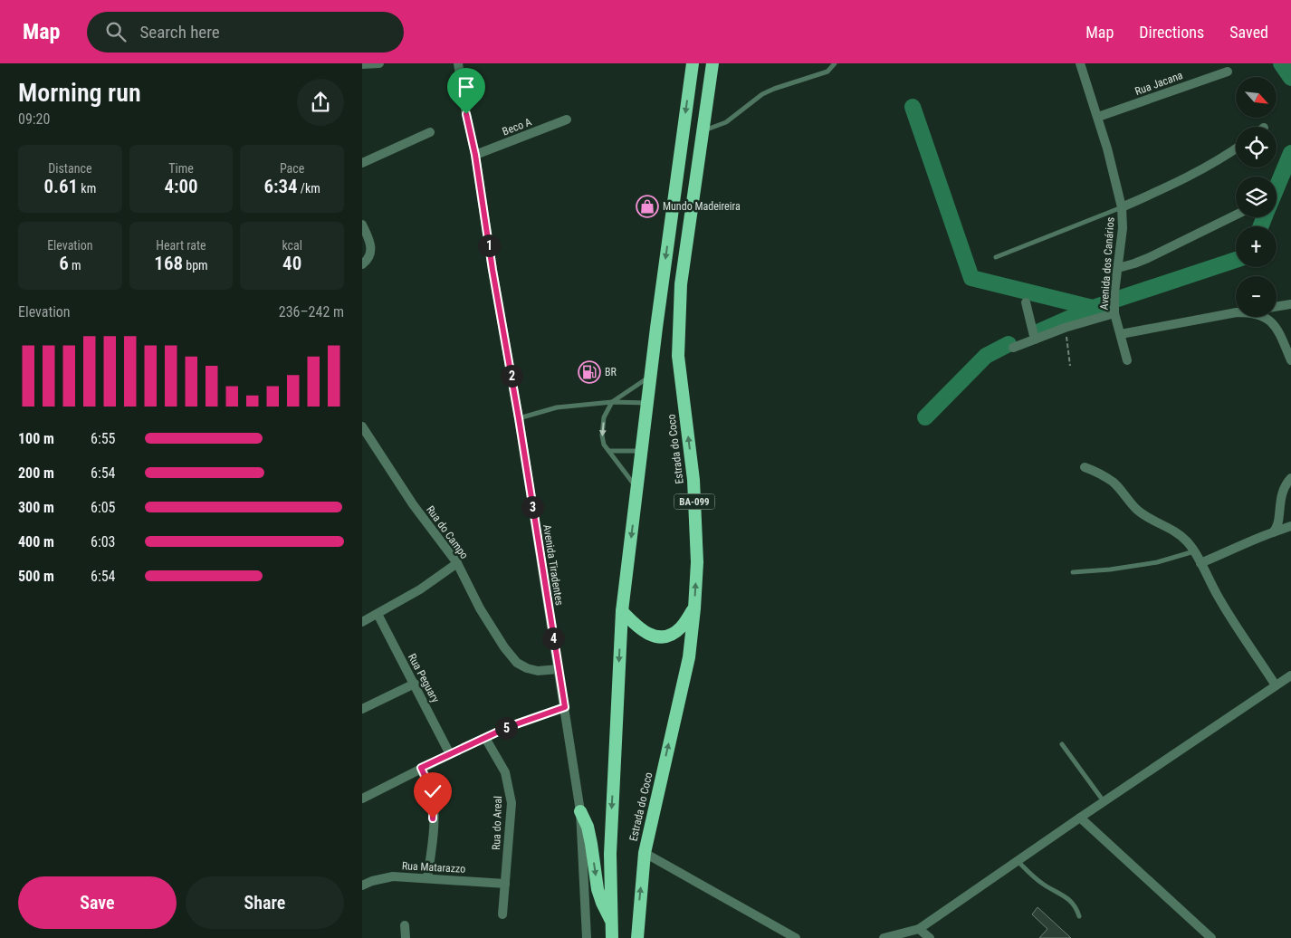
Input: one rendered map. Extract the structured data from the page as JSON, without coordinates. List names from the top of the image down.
{
  "streets": {
    "highway": ["Estrada do Coco", "BA-099"],
    "street": [
      "Rua Jacana",
      "Beco A",
      "Avenida dos Canários",
      "Rua do Campo",
      "Avenida Tiradentes",
      "Rua Peguary",
      "Rua do Areal",
      "Rua Matarazzo"
    ]
  },
  "crossings": [
    ["Rua Jacana", "Avenida dos Canários"],
    ["Beco A", "Avenida Tiradentes"],
    ["Rua do Campo", "Avenida Tiradentes"],
    ["Rua do Areal", "Rua Matarazzo"]
  ],
  "places": {
    "shop": ["Mundo Madeireira"],
    "fuel station": ["BR"]
  },
  "north": "bottom right",
  "page": {
    "header": "Map",
    "search": "Search here",
    "nav": ["Map", "Directions", "Saved"],
    "heading": ["Morning run", "09:20"],
    "map_buttons": ["+", "−"],
    "stats": [
      ["Distance", "0.61 km"],
      ["Time", "4:00"],
      ["Pace", "6:34 /km"],
      ["Elevation", "6 m"],
      ["Heart rate", "168 bpm"],
      ["kcal", "40"]
    ],
    "pins": [
      "1",
      "2",
      "3",
      "4",
      "5"
    ],
    "chart": ["Elevation", "236–242 m"],
    "list": [
      {
        "name": "100 m",
        "note": "6:55"
      },
      {
        "name": "200 m",
        "note": "6:54"
      },
      {
        "name": "300 m",
        "note": "6:05"
      },
      {
        "name": "400 m",
        "note": "6:03"
      },
      {
        "name": "500 m",
        "note": "6:54"
      }
    ],
    "buttons": ["Save", "Share"]
  }
}
